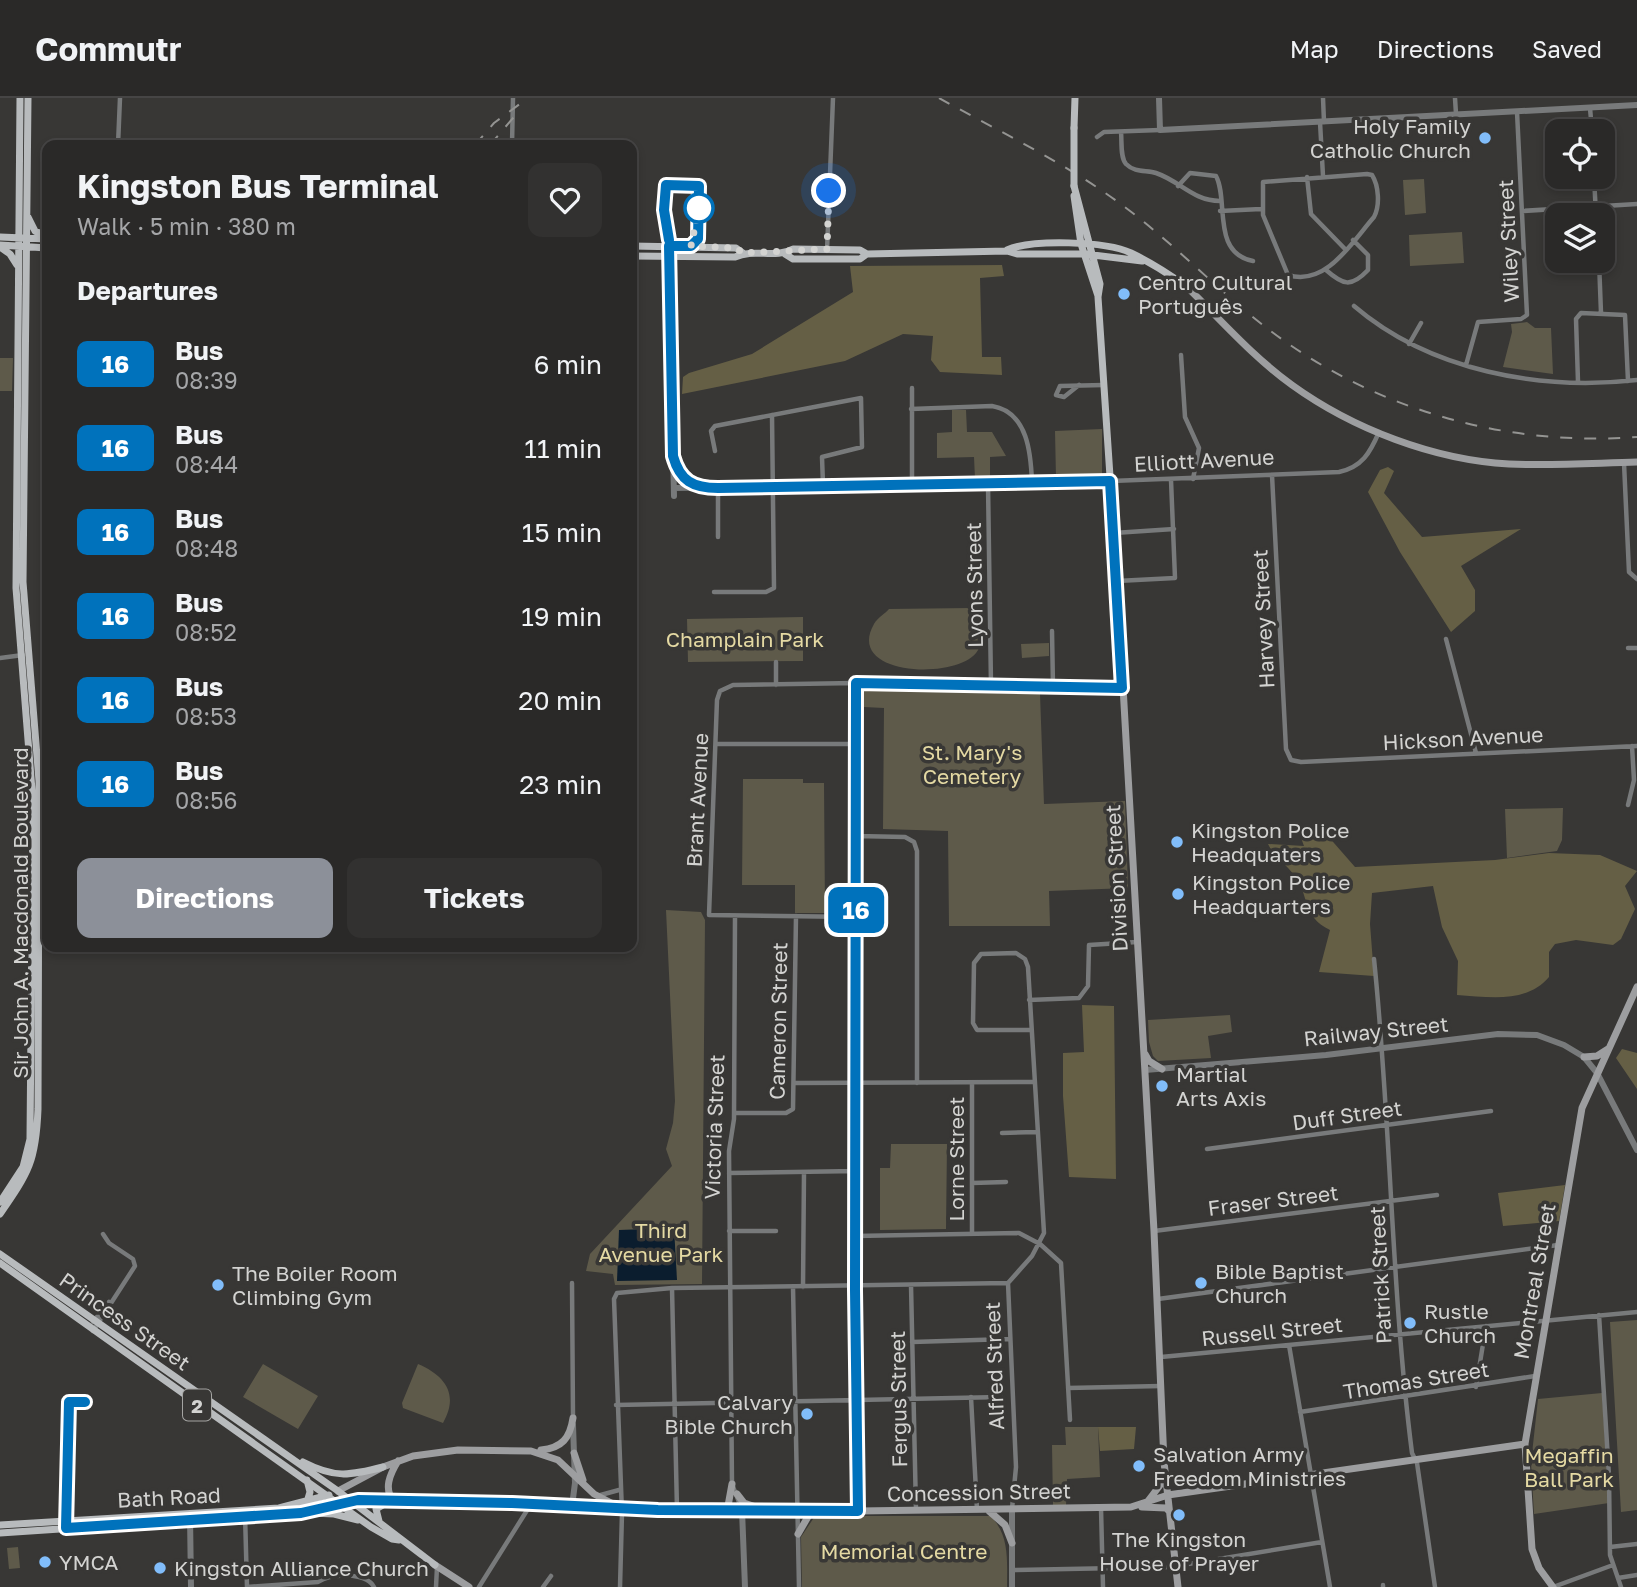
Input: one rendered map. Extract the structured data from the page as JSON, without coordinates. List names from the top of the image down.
{
  "streets": {
    "main road": [
      "Division Street",
      "Sir John A. Macdonald Boulevard",
      "Montreal Street",
      "Princess Street",
      "2",
      "Concession Street",
      "Bath Road"
    ],
    "street": [
      "Wiley Street",
      "Elliott Avenue",
      "Lyons Street",
      "Harvey Street",
      "Hickson Avenue",
      "Brant Avenue",
      "Cameron Street",
      "Railway Street",
      "Duff Street",
      "Victoria Street",
      "Lorne Street",
      "Fraser Street",
      "Patrick Street",
      "Russell Street",
      "Alfred Street",
      "Thomas Street",
      "Fergus Street"
    ]
  },
  "crossings": [
    ["Elliott Avenue", "Lyons Street"],
    ["Elliott Avenue", "Harvey Street"],
    ["Elliott Avenue", "Division Street"],
    ["Harvey Street", "Hickson Avenue"],
    ["Brant Avenue", "Victoria Street"],
    ["Division Street", "Railway Street"],
    ["Division Street", "Fraser Street"],
    ["Division Street", "Russell Street"],
    ["Division Street", "Concession Street"],
    ["Cameron Street", "Victoria Street"],
    ["Railway Street", "Patrick Street"],
    ["Railway Street", "Montreal Street"],
    ["Duff Street", "Patrick Street"],
    ["Victoria Street", "Concession Street"],
    ["Fraser Street", "Patrick Street"],
    ["Patrick Street", "Russell Street"],
    ["Patrick Street", "Thomas Street"],
    ["Patrick Street", "Concession Street"],
    ["Montreal Street", "Russell Street"],
    ["Montreal Street", "Thomas Street"],
    ["Montreal Street", "Concession Street"],
    ["Princess Street", "Concession Street"],
    ["Princess Street", "Bath Road"],
    ["Alfred Street", "Concession Street"],
    ["Fergus Street", "Concession Street"],
    ["Concession Street", "Bath Road"]
  ],
  "parks": [
    "Champlain Park",
    "St. Mary's Cemetery",
    "Third Avenue Park",
    "Megaffin Ball Park",
    "Memorial Centre"
  ],
  "places": [
    "Holy Family Catholic Church",
    "Centro Cultural Português",
    "Kingston Police Headquaters",
    "Kingston Police Headquarters",
    "Martial Arts Axis",
    "Bible Baptist Church",
    "The Boiler Room Climbing Gym",
    "Rustle Church",
    "Calvary Bible Church",
    "Salvation Army Freedom Ministries",
    "The Kingston House of Prayer",
    "YMCA",
    "Kingston Alliance Church"
  ],
  "lines": ["bus line 16"],
  "page": {
    "header": "Commutr",
    "nav": ["Map", "Directions", "Saved"],
    "on_map": "16",
    "heading": [
      ["Kingston Bus Terminal", "Walk · 5 min · 380 m"],
      "Departures"
    ],
    "list": [
      {
        "mark": "16",
        "name": "Bus",
        "note": "08:39",
        "value": "6 min"
      },
      {
        "mark": "16",
        "name": "Bus",
        "note": "08:44",
        "value": "11 min"
      },
      {
        "mark": "16",
        "name": "Bus",
        "note": "08:48",
        "value": "15 min"
      },
      {
        "mark": "16",
        "name": "Bus",
        "note": "08:52",
        "value": "19 min"
      },
      {
        "mark": "16",
        "name": "Bus",
        "note": "08:53",
        "value": "20 min"
      },
      {
        "mark": "16",
        "name": "Bus",
        "note": "08:56",
        "value": "23 min"
      }
    ],
    "buttons": ["Directions", "Tickets"]
  }
}
